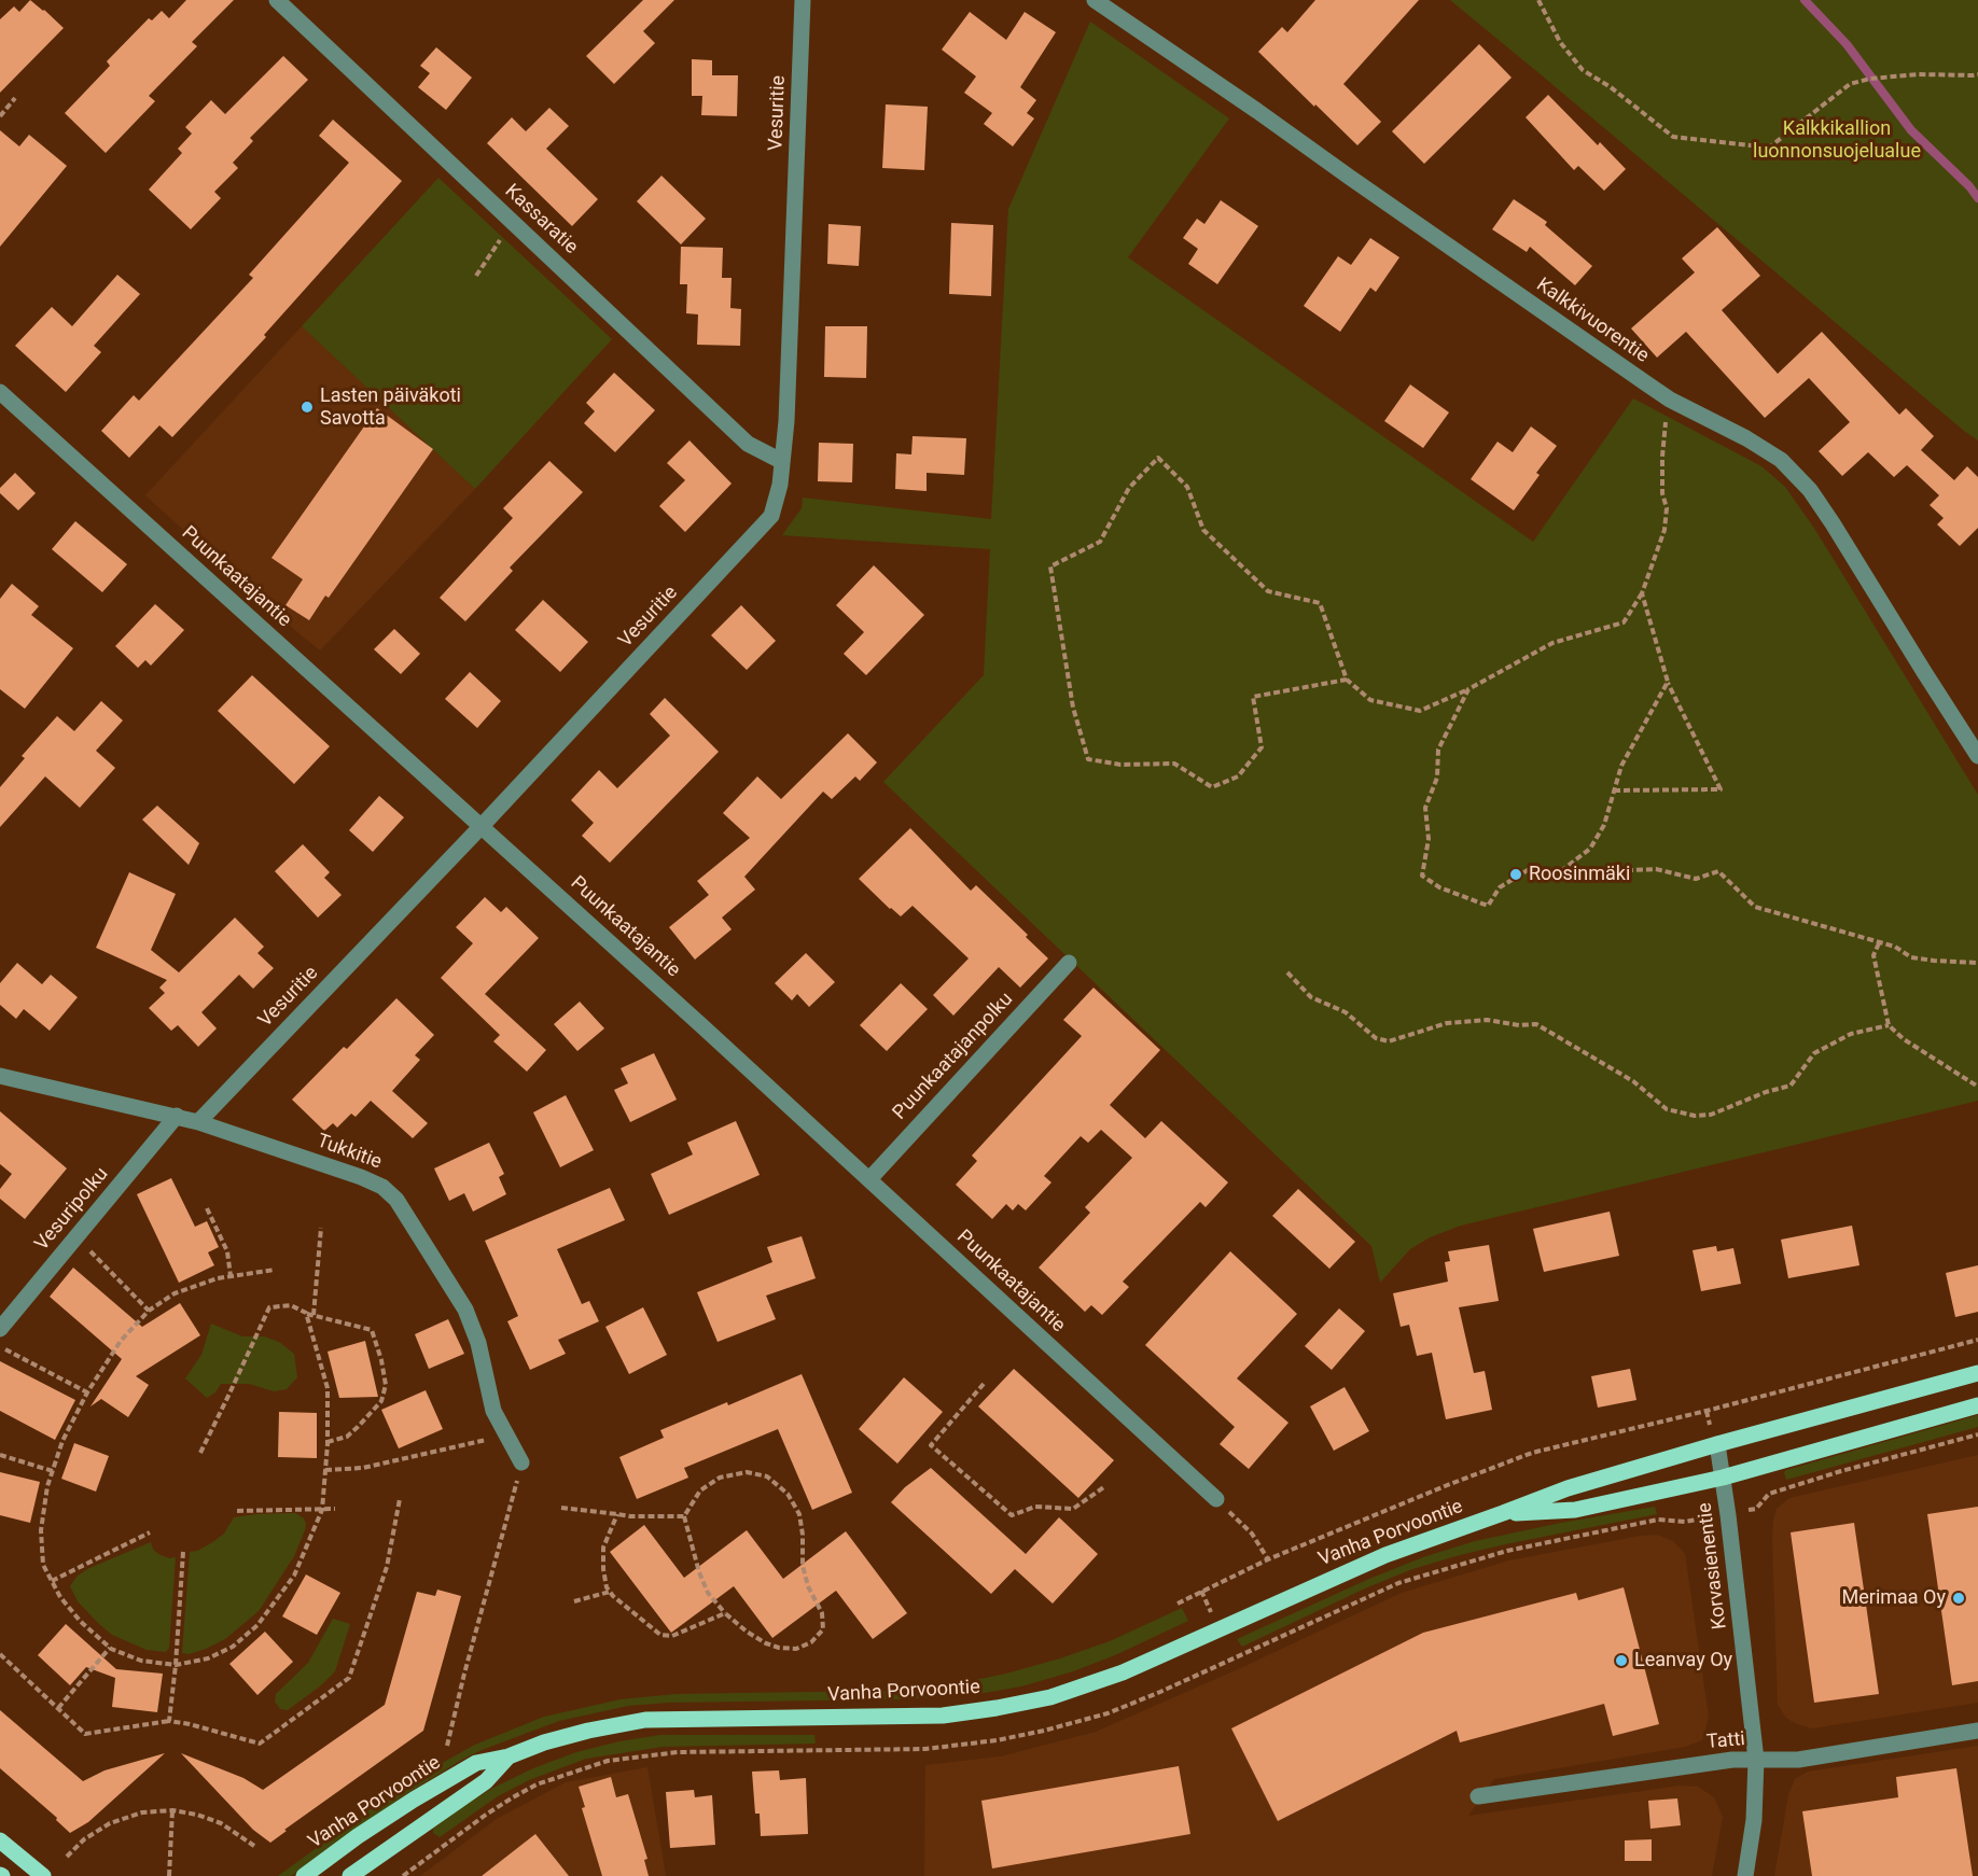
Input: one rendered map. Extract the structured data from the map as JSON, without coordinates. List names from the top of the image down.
{
  "streets": {
    "main road": ["Vanha Porvoontie"],
    "street": [
      "Vesuritie",
      "Kassaratie",
      "Kalkkivuorentie",
      "Puunkaatajantie",
      "Puunkaatajanpolku",
      "Tukkitie",
      "Vesuripolku",
      "Korvasienentie",
      "Tatti"
    ]
  },
  "crossings": [
    ["Vesuritie", "Kassaratie"],
    ["Vesuritie", "Puunkaatajantie"],
    ["Vesuritie", "Tukkitie"],
    ["Puunkaatajantie", "Puunkaatajanpolku"],
    ["Tukkitie", "Vesuripolku"],
    ["Vanha Porvoontie", "Korvasienentie"],
    ["Korvasienentie", "Tatti"]
  ],
  "parks": ["Kalkkikallion luonnonsuojelualue"],
  "places": [
    "Lasten päiväkoti Savotta",
    "Roosinmäki",
    "Merimaa Oy",
    "Leanvay Oy"
  ]
}
